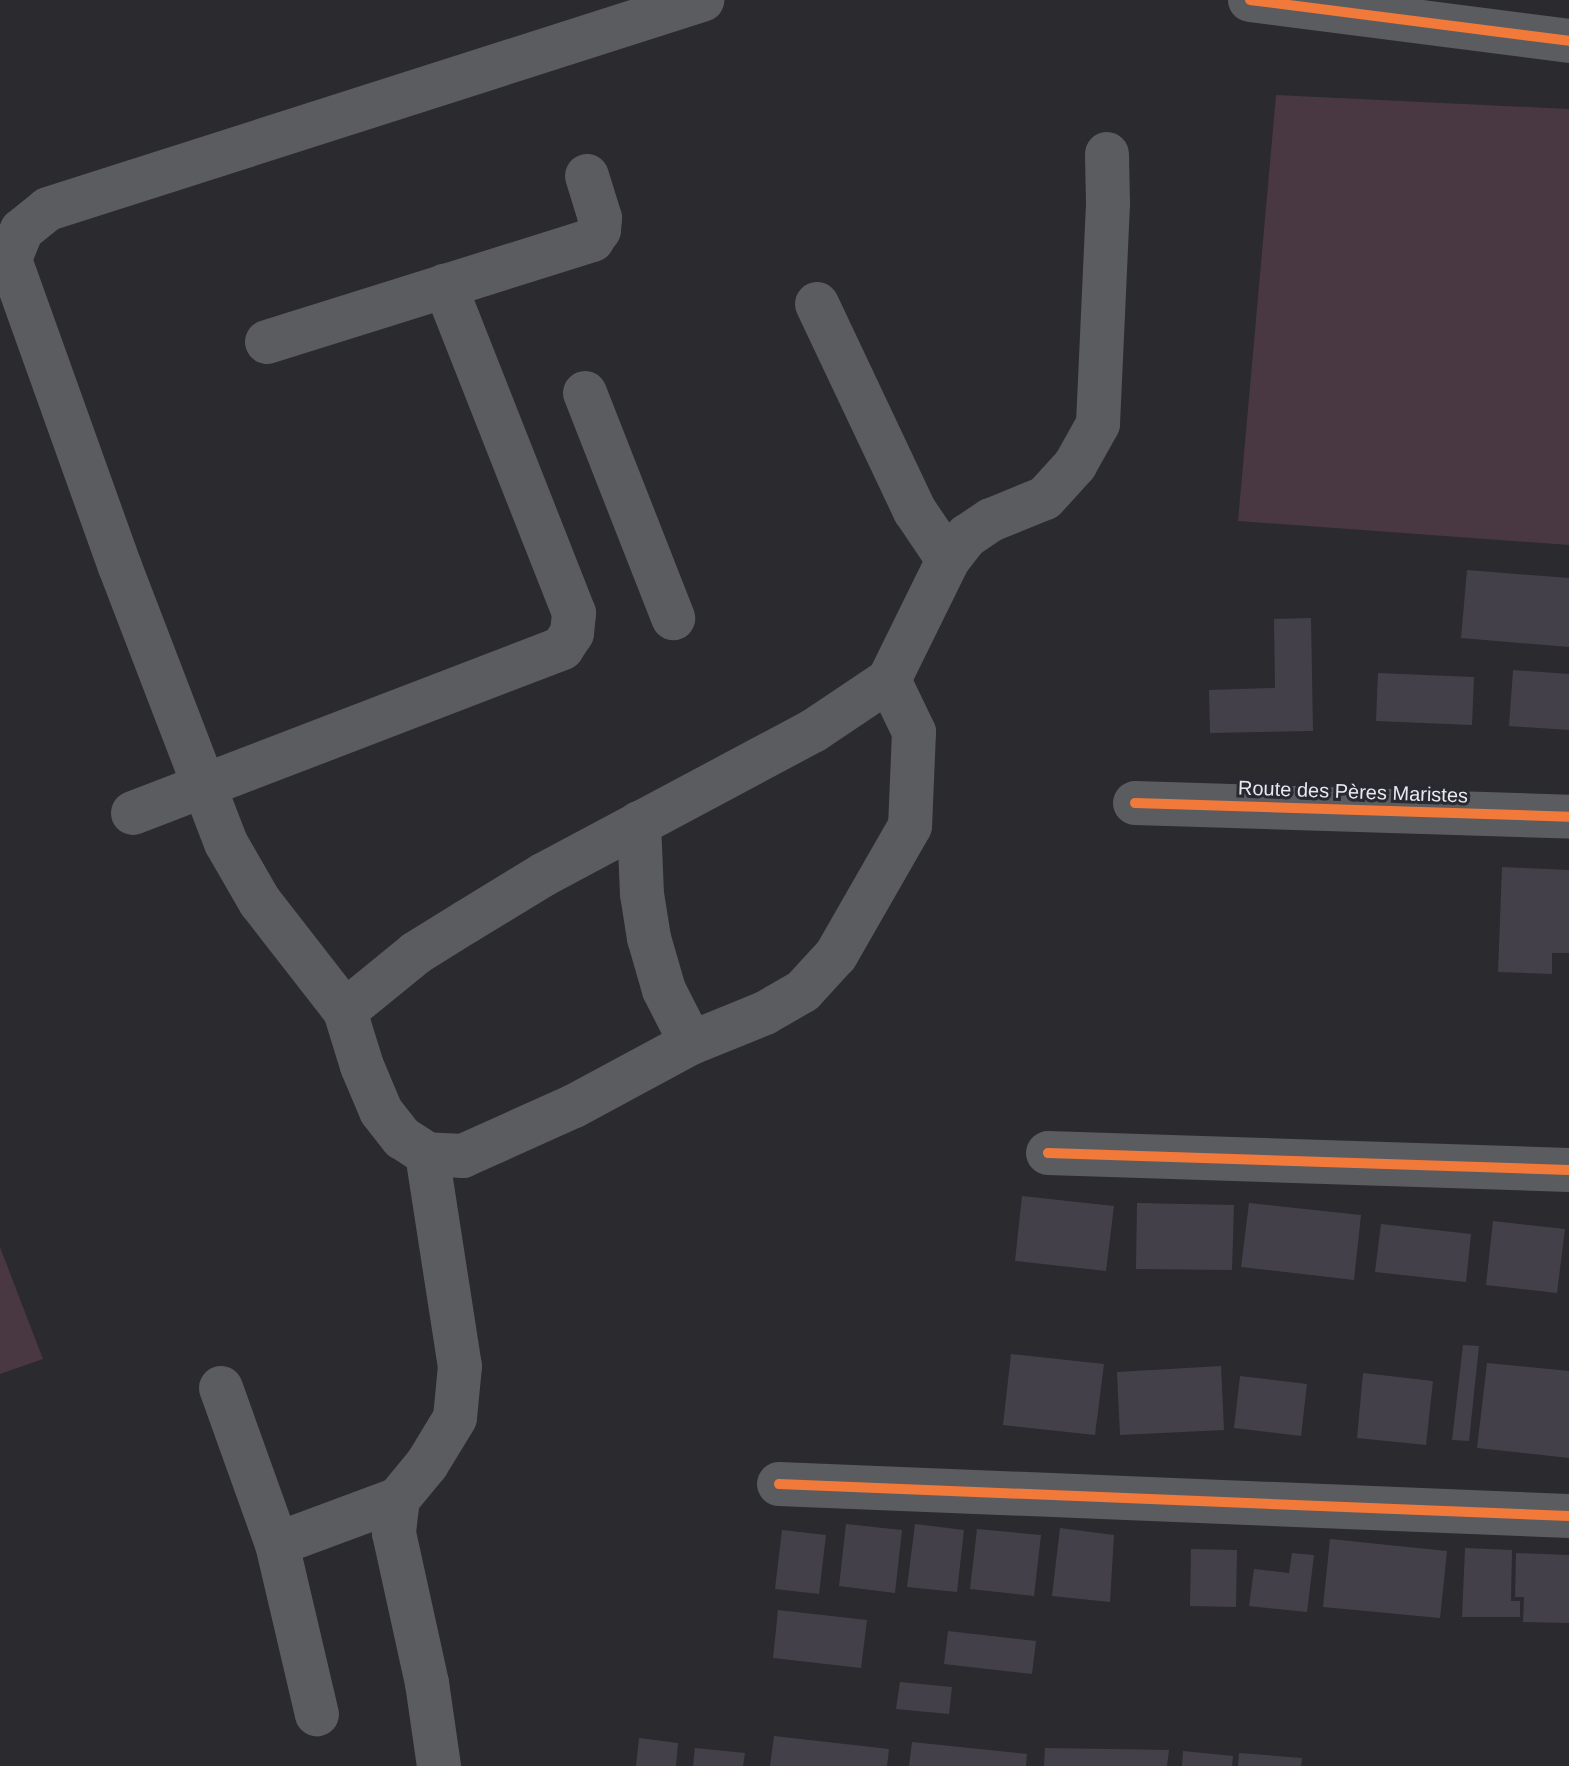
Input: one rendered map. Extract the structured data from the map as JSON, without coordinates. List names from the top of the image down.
{
  "streets": {
    "street": ["Route des Pères Maristes"]
  }
}
